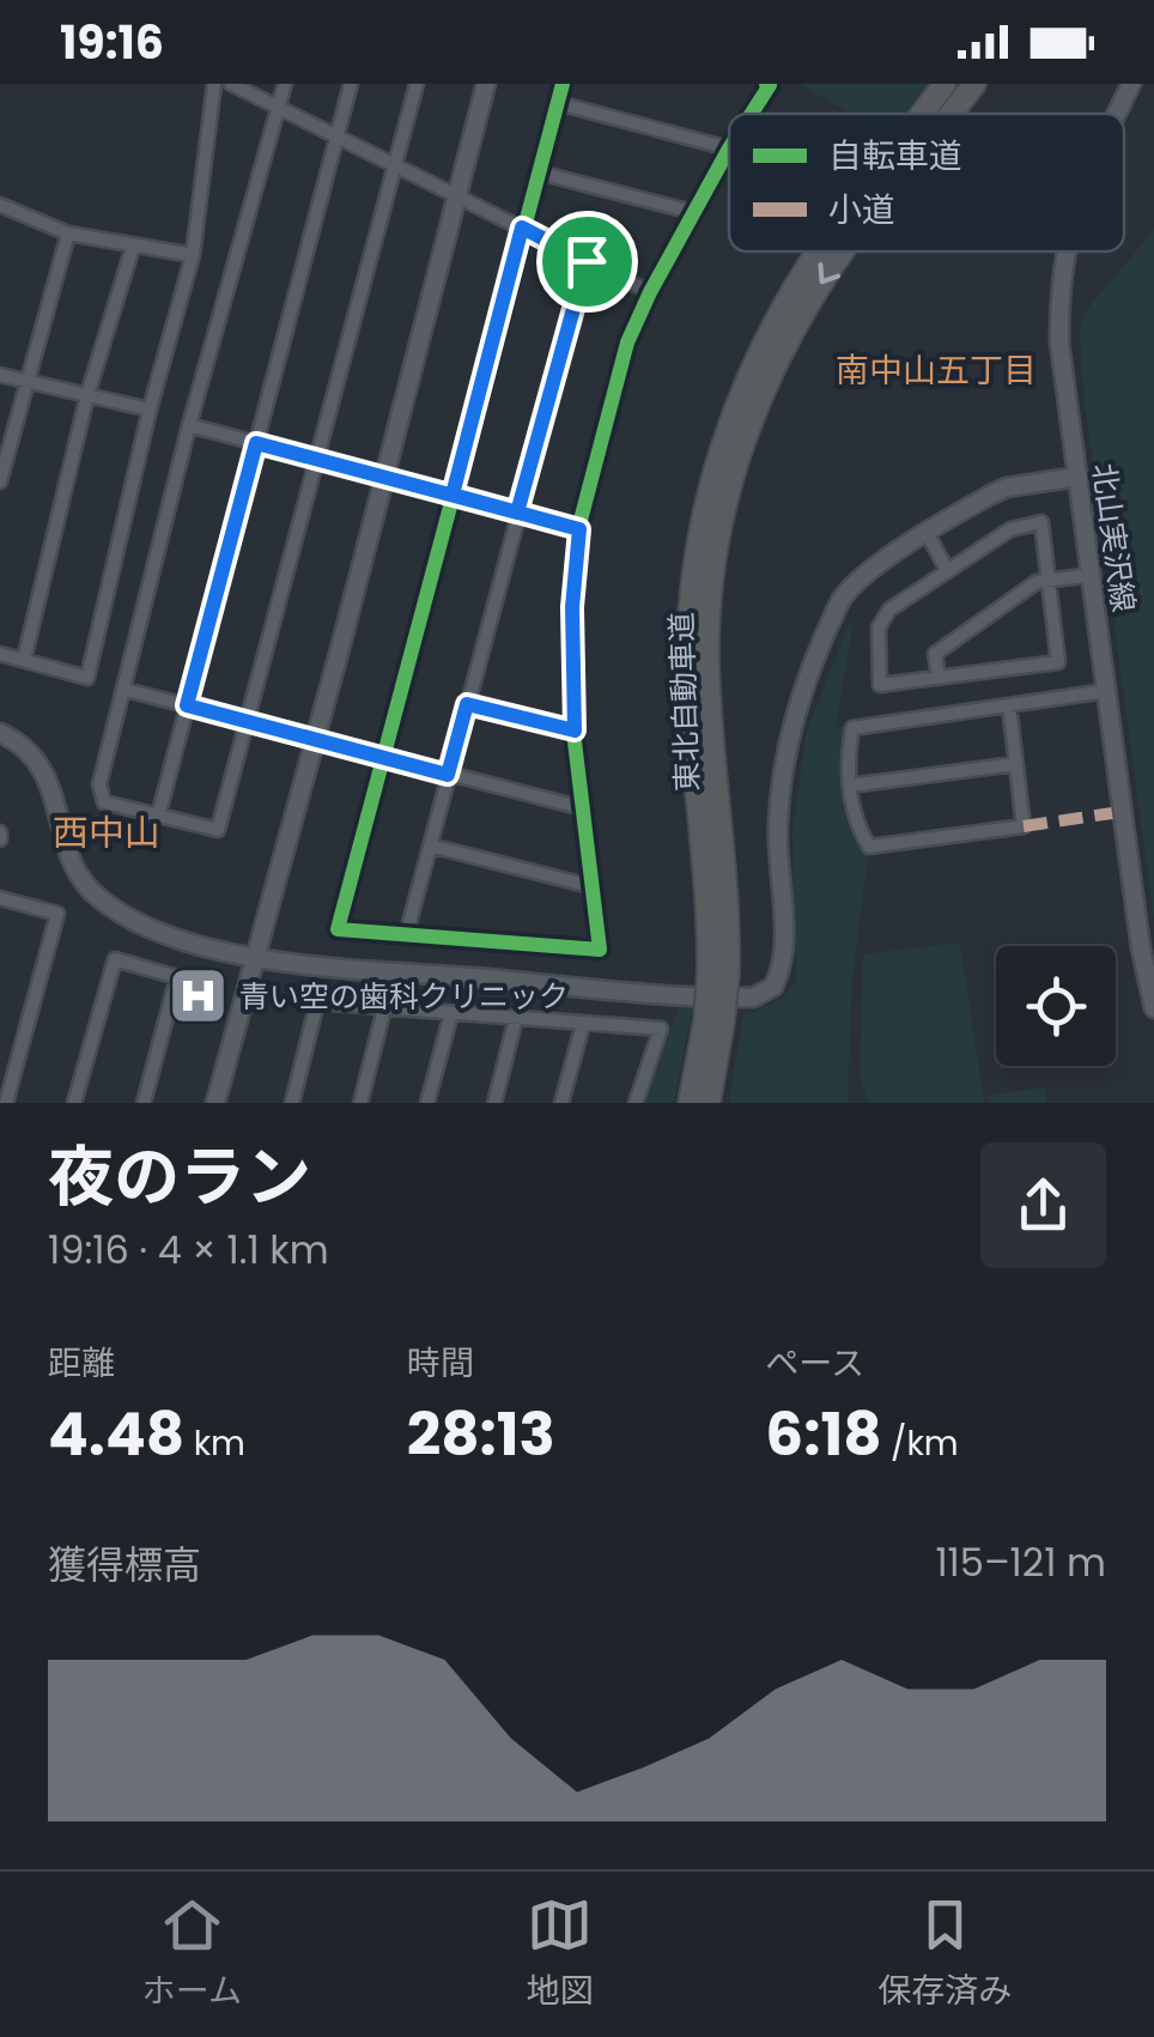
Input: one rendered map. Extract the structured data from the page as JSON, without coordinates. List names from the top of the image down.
{
  "streets": {
    "highway": ["東北自動車道"],
    "street": ["北山実沢線"]
  },
  "districts": ["南中山五丁目", "西中山"],
  "places": {
    "hospital": ["青い空の歯科クリニック"]
  },
  "legend": ["自転車道", "小道"],
  "page": {
    "status": "19:16",
    "heading": ["夜のラン", "19:16 · 4 × 1.1 km"],
    "stats": [
      ["距離", "4.48 km"],
      ["時間", "28:13"],
      ["ペース", "6:18 /km"]
    ],
    "chart": ["獲得標高", "115–121 m"],
    "tabs": ["ホーム", "地図", "保存済み"]
  }
}
